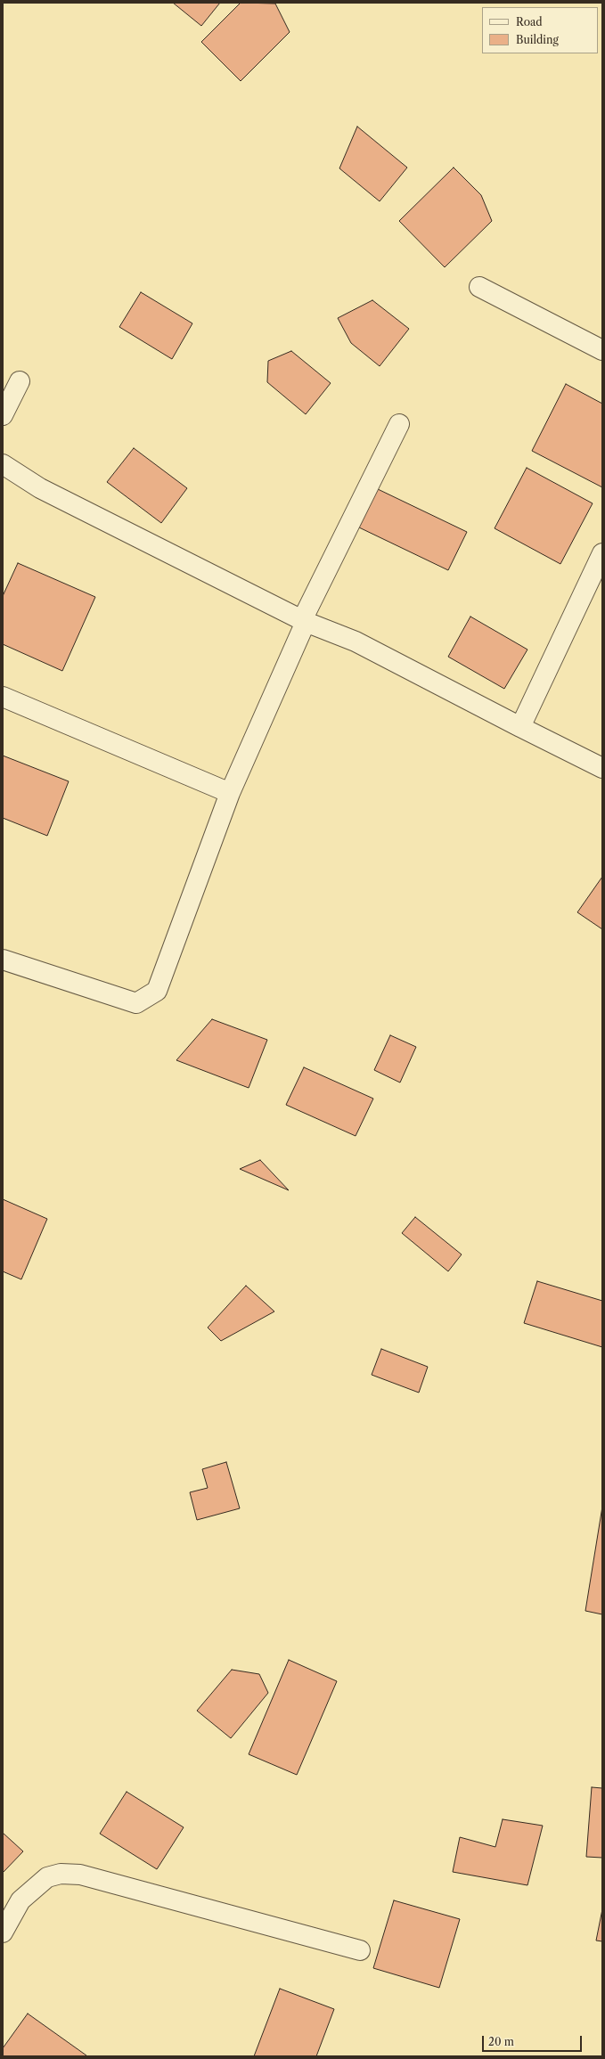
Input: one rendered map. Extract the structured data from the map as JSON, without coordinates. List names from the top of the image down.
{
  "legend": ["Road", "Building"],
  "scale_bar": "20 m"
}
